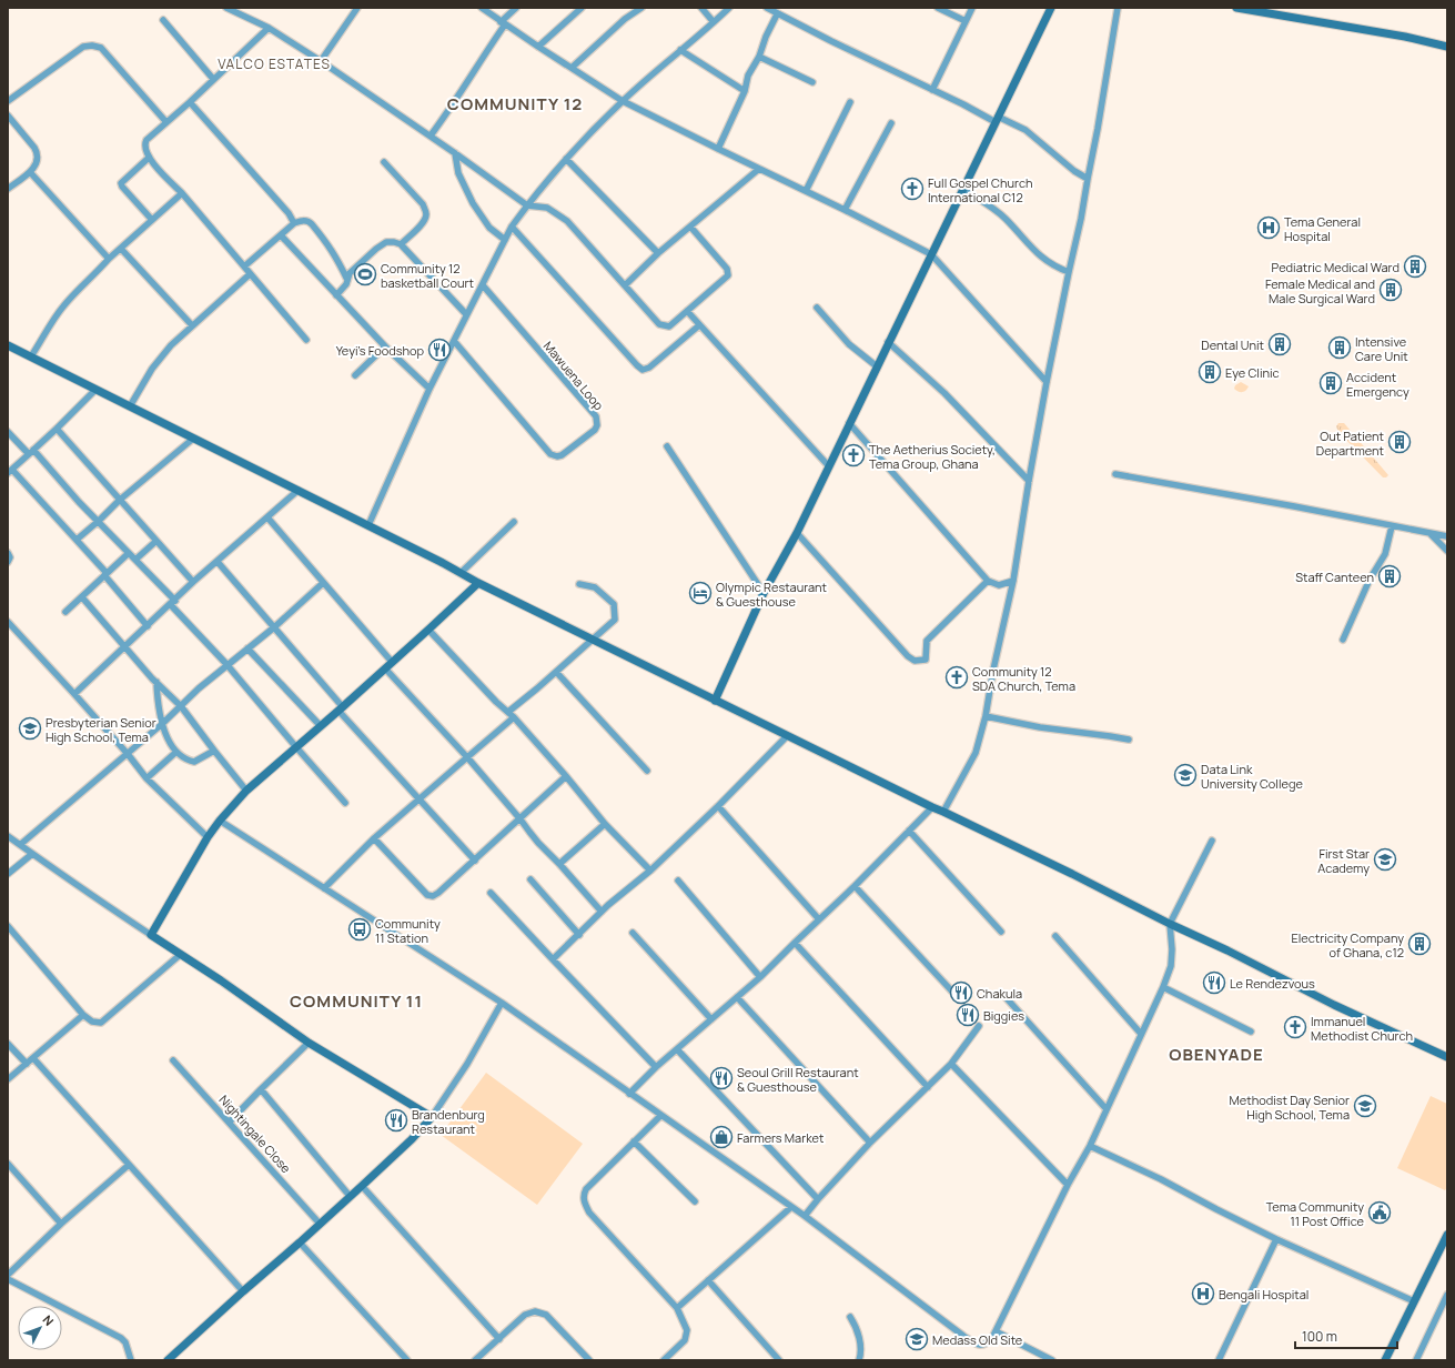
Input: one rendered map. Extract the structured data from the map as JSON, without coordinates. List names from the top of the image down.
{
  "streets": {
    "street": ["Mawuena Loop", "Nightingale Close"]
  },
  "districts": [
    "VALCO ESTATES",
    "COMMUNITY 12",
    "COMMUNITY 11",
    "OBENYADE"
  ],
  "places": {
    "church": [
      "Full Gospel Church International C12",
      "The Aetherius Society, Tema Group, Ghana",
      "Community 12 SDA Church, Tema",
      "Immanuel Methodist Church"
    ],
    "hospital": ["Tema General Hospital", "Bengali Hospital"],
    "building": [
      "Pediatric Medical Ward",
      "Female Medical and Male Surgical Ward",
      "Dental Unit",
      "Intensive Care Unit",
      "Eye Clinic",
      "Accident Emergency",
      "Out Patient Department",
      "Staff Canteen",
      "Electricity Company of Ghana, c12"
    ],
    "sports": ["Community 12 basketball Court"],
    "restaurant": [
      "Yeyi's Foodshop",
      "Le Rendezvous",
      "Chakula",
      "Biggies",
      "Seoul Grill Restaurant & Guesthouse",
      "Brandenburg Restaurant"
    ],
    "hotel": ["Olympic Restaurant & Guesthouse"],
    "school or university": [
      "Presbyterian Senior High School, Tema",
      "Data Link University College",
      "First Star Academy",
      "Methodist Day Senior High School, Tema",
      "Medass Old Site"
    ],
    "bus stop": ["Community 11 Station"],
    "shop": ["Farmers Market"],
    "public building": ["Tema Community 11 Post Office"]
  },
  "scale_bar": "100 m",
  "north": "top right"
}
